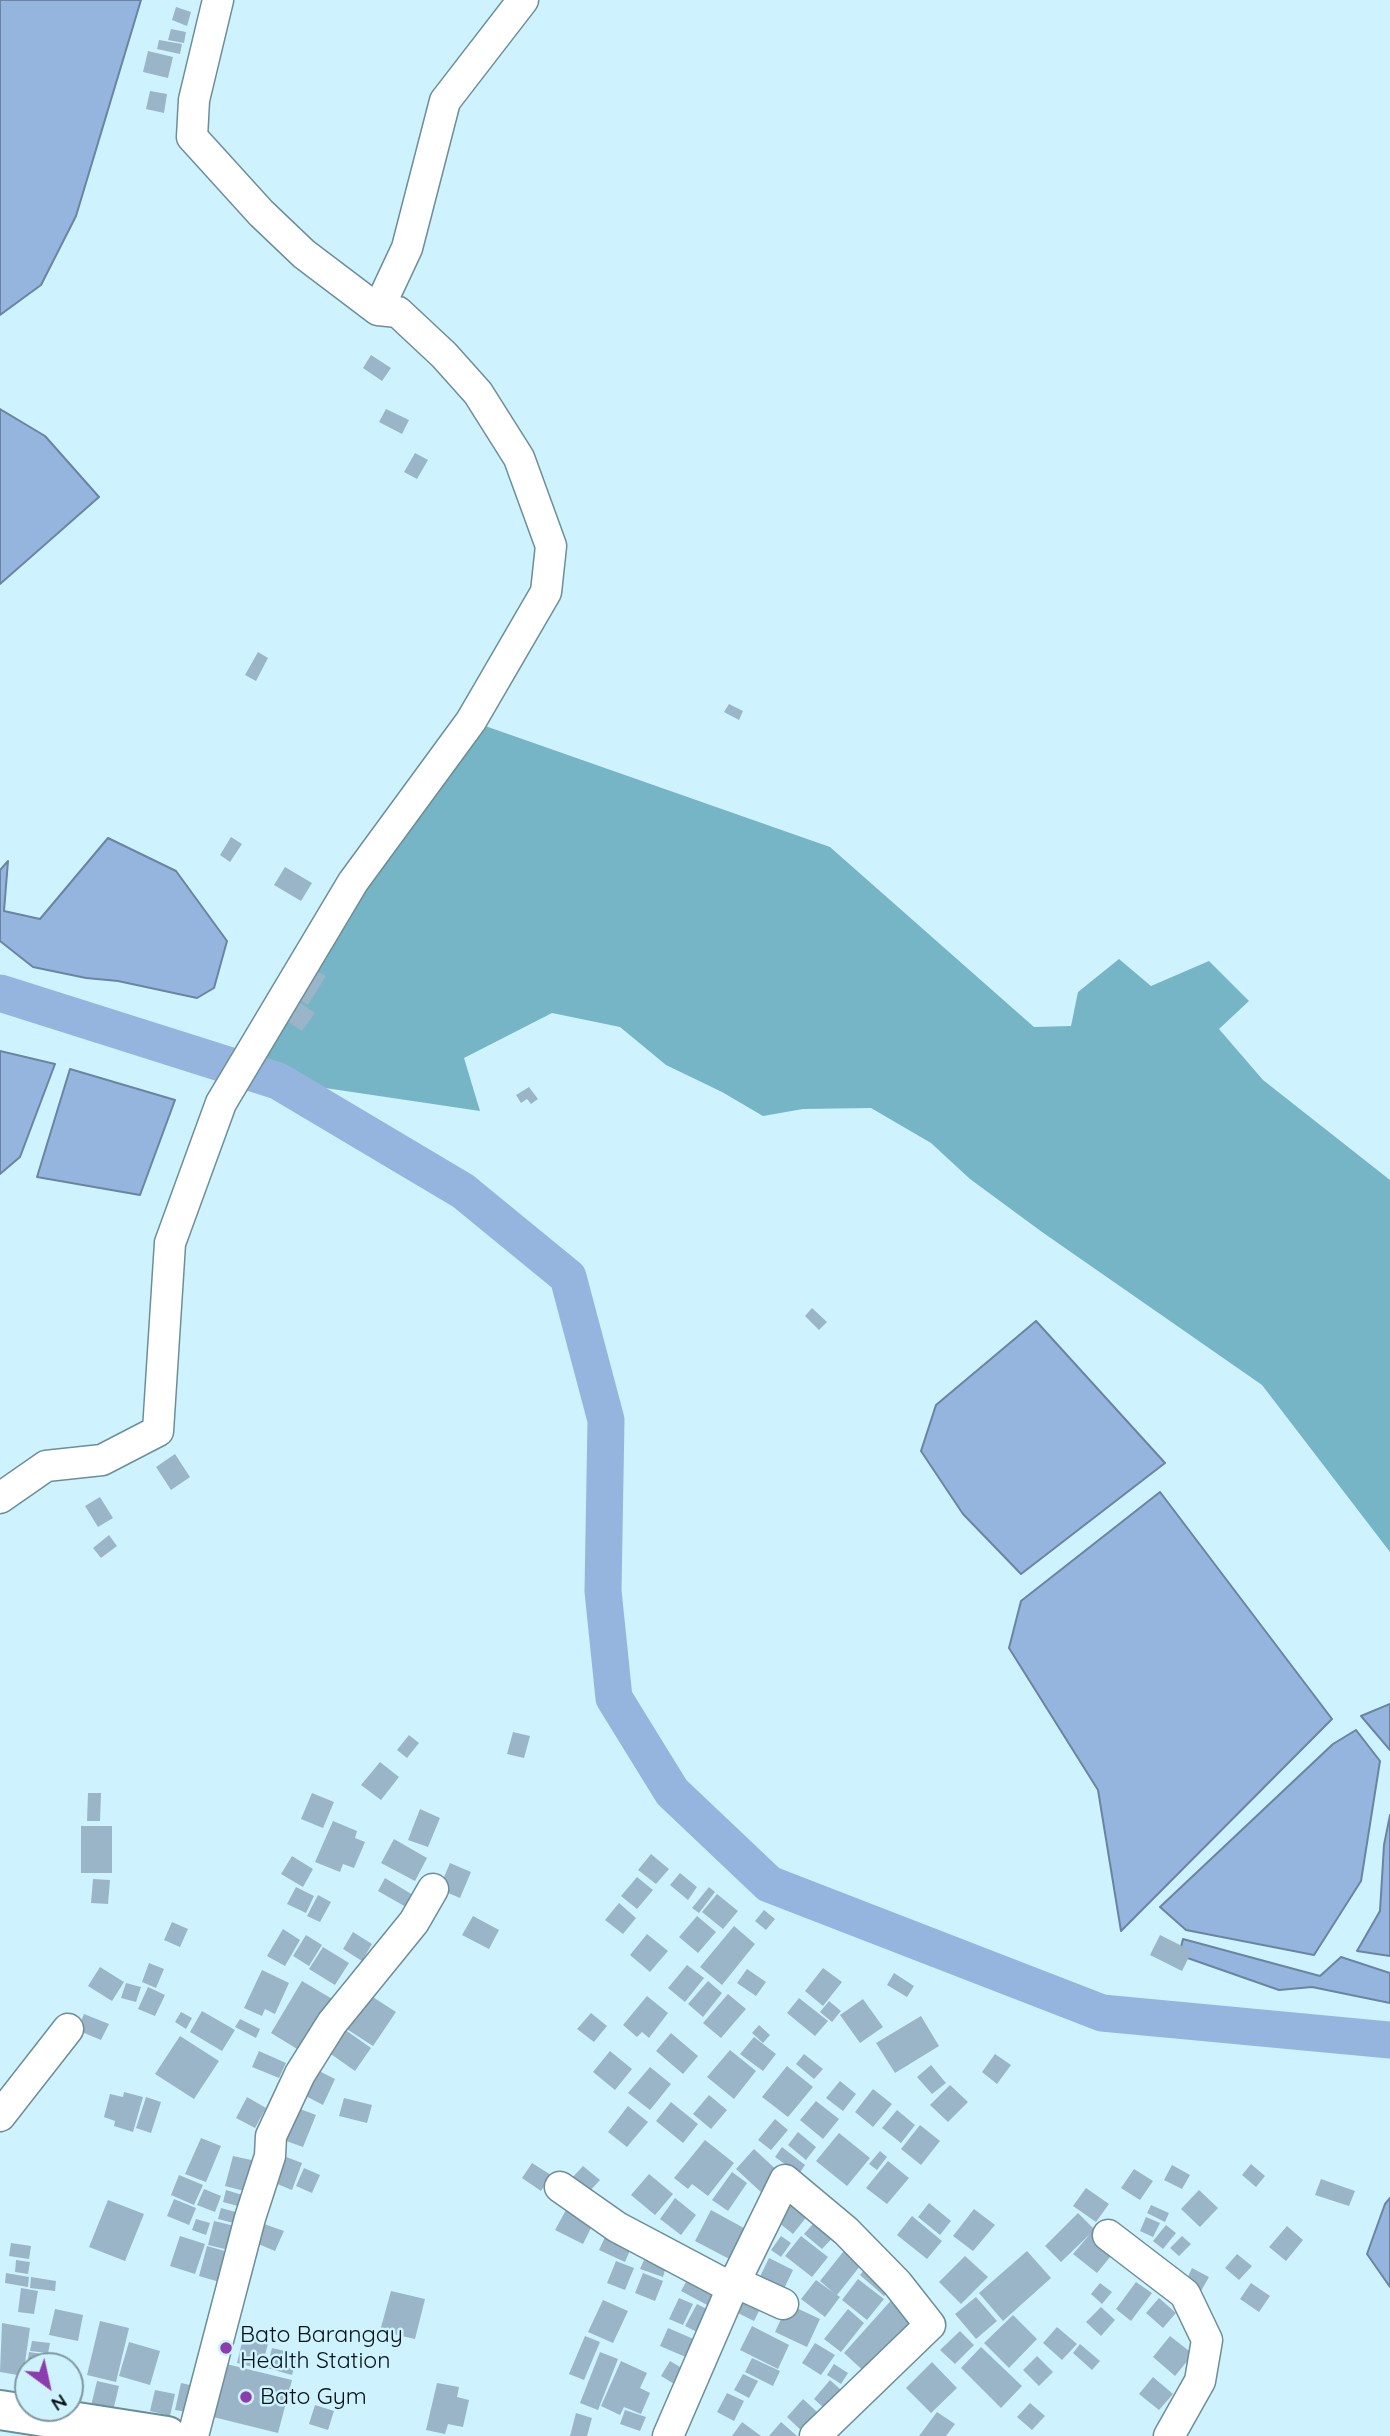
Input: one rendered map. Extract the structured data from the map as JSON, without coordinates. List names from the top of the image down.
{
  "places": ["Bato Barangay Health Station", "Bato Gym"],
  "north": "bottom right"
}
